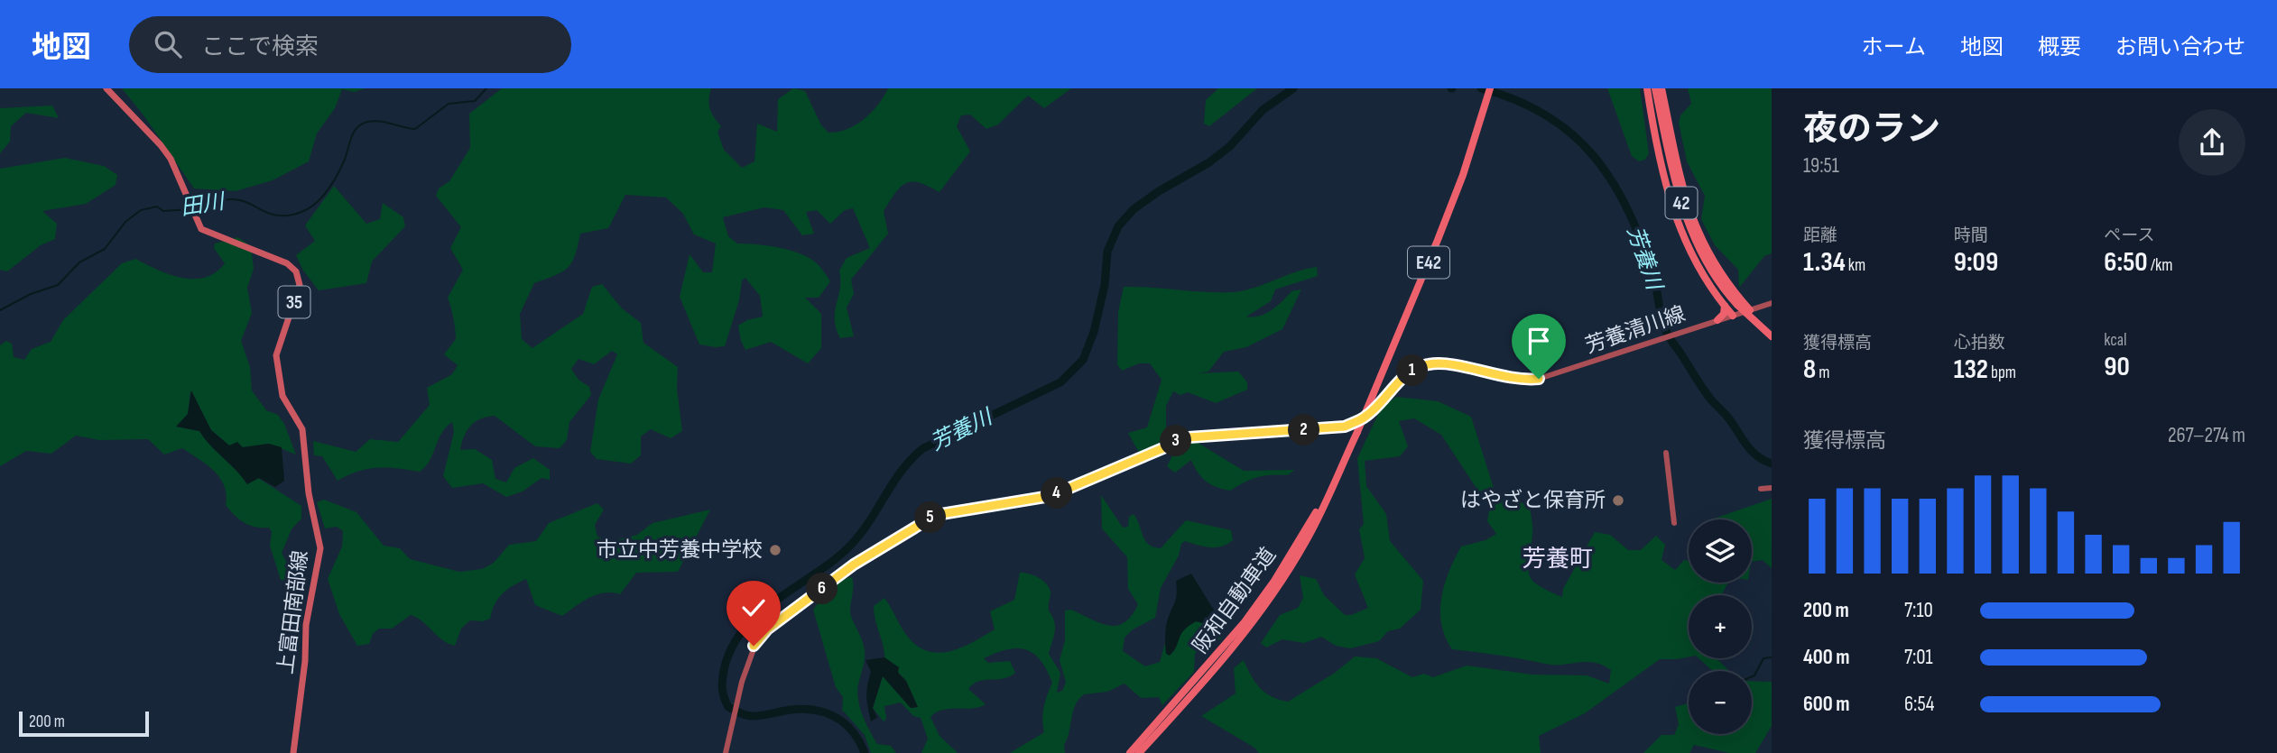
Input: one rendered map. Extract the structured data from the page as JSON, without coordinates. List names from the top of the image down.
{
  "streets": {
    "highway": ["42", "E42", "阪和自動車道"],
    "main road": ["35", "芳養清川線", "上富田南部線"]
  },
  "districts": ["芳養町"],
  "water": ["田川", "芳養川"],
  "places": ["はやざと保育所", "市立中芳養中学校"],
  "scale_bar": "200 m",
  "page": {
    "header": "地図",
    "search": "ここで検索",
    "nav": [
      "ホーム",
      "地図",
      "概要",
      "お問い合わせ"
    ],
    "heading": ["夜のラン", "19:51"],
    "stats": [
      ["距離", "1.34 km"],
      ["時間", "9:09"],
      ["ペース", "6:50 /km"],
      ["獲得標高", "8 m"],
      ["心拍数", "132 bpm"],
      ["kcal", "90"]
    ],
    "pins": [
      "1",
      "2",
      "3",
      "4",
      "5",
      "6"
    ],
    "chart": ["獲得標高", "267–274 m"],
    "map_buttons": ["+", "−"],
    "list": [
      {
        "name": "200 m",
        "note": "7:10"
      },
      {
        "name": "400 m",
        "note": "7:01"
      },
      {
        "name": "600 m",
        "note": "6:54"
      }
    ],
    "scale": "200 m"
  }
}
